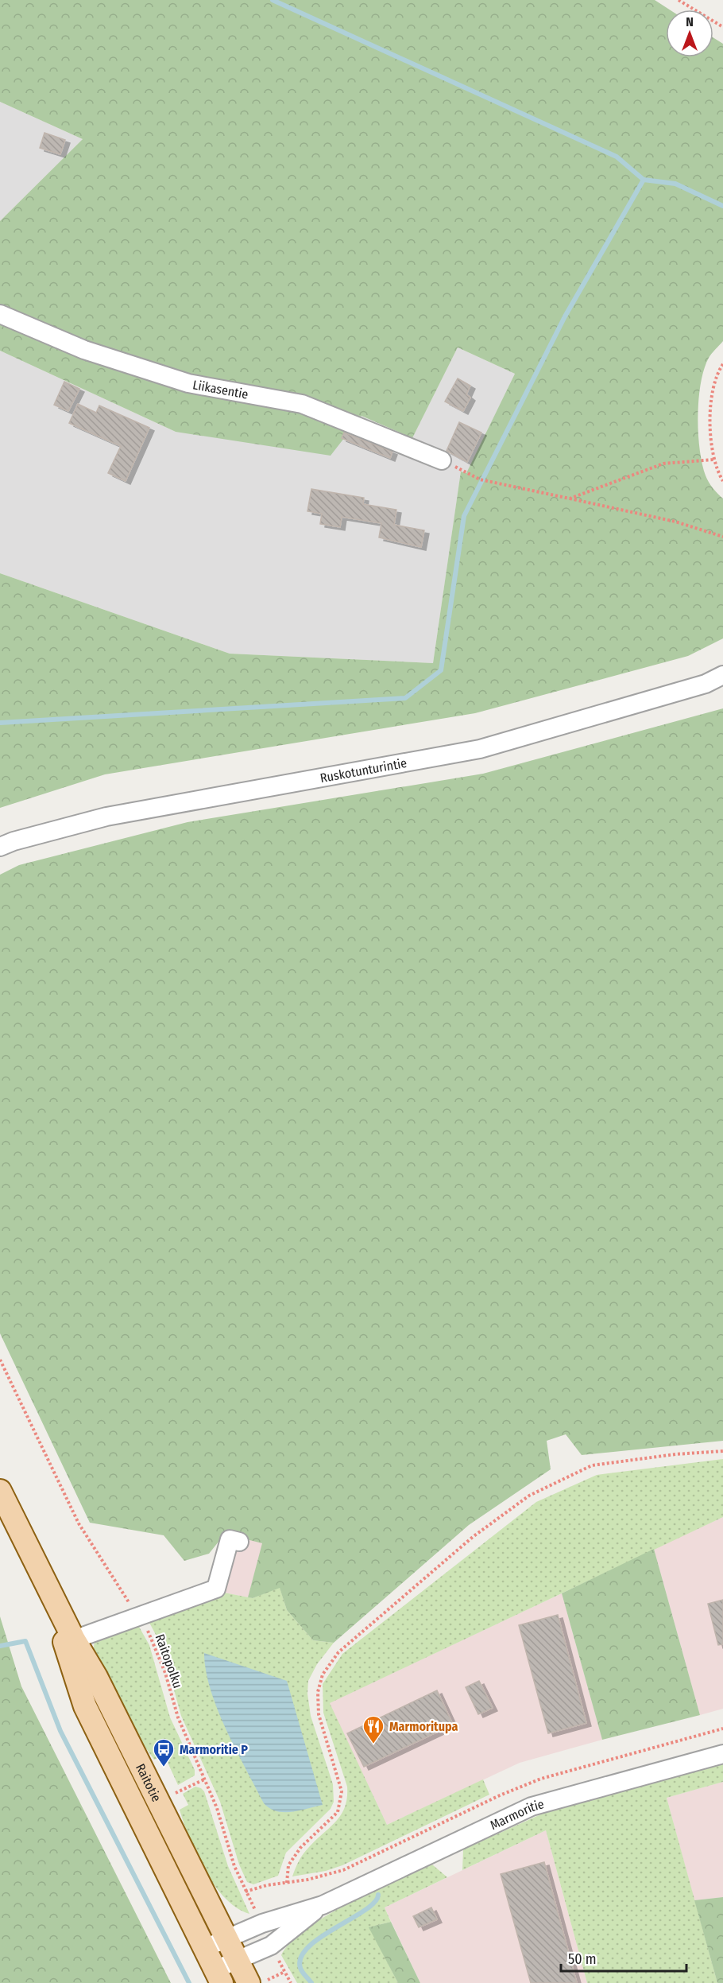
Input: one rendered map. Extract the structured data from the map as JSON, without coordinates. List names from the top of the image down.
{
  "streets": {
    "main road": ["Raitotie"],
    "street": ["Liikasentie", "Ruskotunturintie", "Marmoritie"],
    "path": ["Raitopolku"]
  },
  "crossings": [
    ["Raitopolku", "Marmoritie"],
    ["Raitotie", "Marmoritie"]
  ],
  "places": {
    "restaurant": ["Marmoritupa"],
    "bus stop": ["Marmoritie P"]
  },
  "scale_bar": "50 m",
  "north": "top"
}
